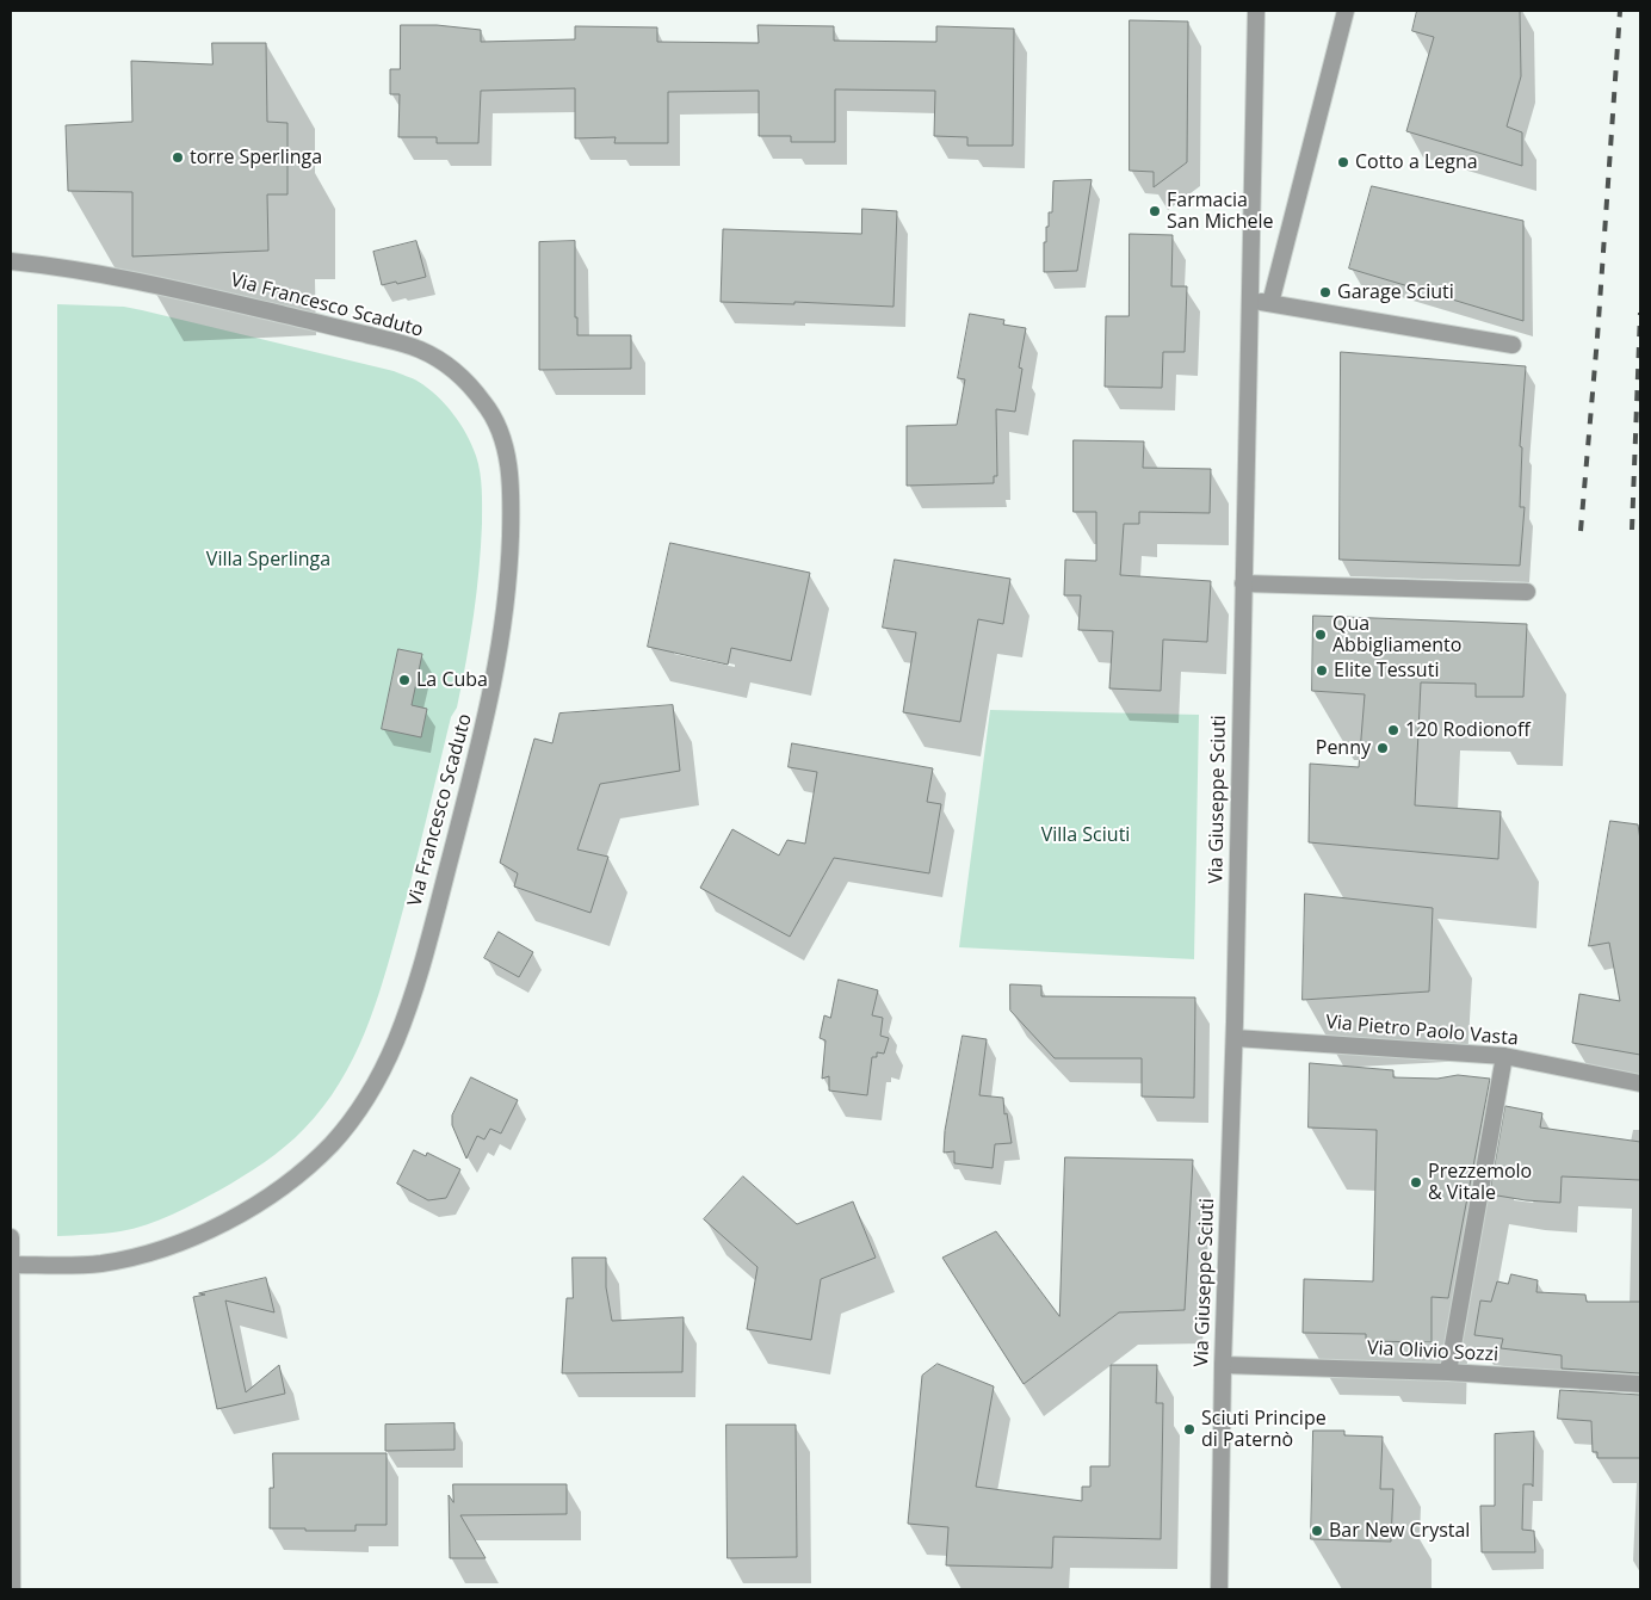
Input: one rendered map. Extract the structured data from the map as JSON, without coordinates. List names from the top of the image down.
{
  "streets": {
    "street": [
      "Via Francesco Scaduto",
      "Via Giuseppe Sciuti",
      "Via Pietro Paolo Vasta",
      "Via Olivio Sozzi"
    ]
  },
  "crossings": [
    ["Via Giuseppe Sciuti", "Via Pietro Paolo Vasta"],
    ["Via Giuseppe Sciuti", "Via Olivio Sozzi"]
  ],
  "parks": ["Villa Sperlinga", "Villa Sciuti"],
  "places": [
    "torre Sperlinga",
    "Cotto a Legna",
    "Farmacia San Michele",
    "Garage Sciuti",
    "Qua Abbigliamento",
    "Elite Tessuti",
    "La Cuba",
    "120 Rodionoff",
    "Penny",
    "Prezzemolo & Vitale",
    "Sciuti Principe di Paternò",
    "Bar New Crystal"
  ]
}
